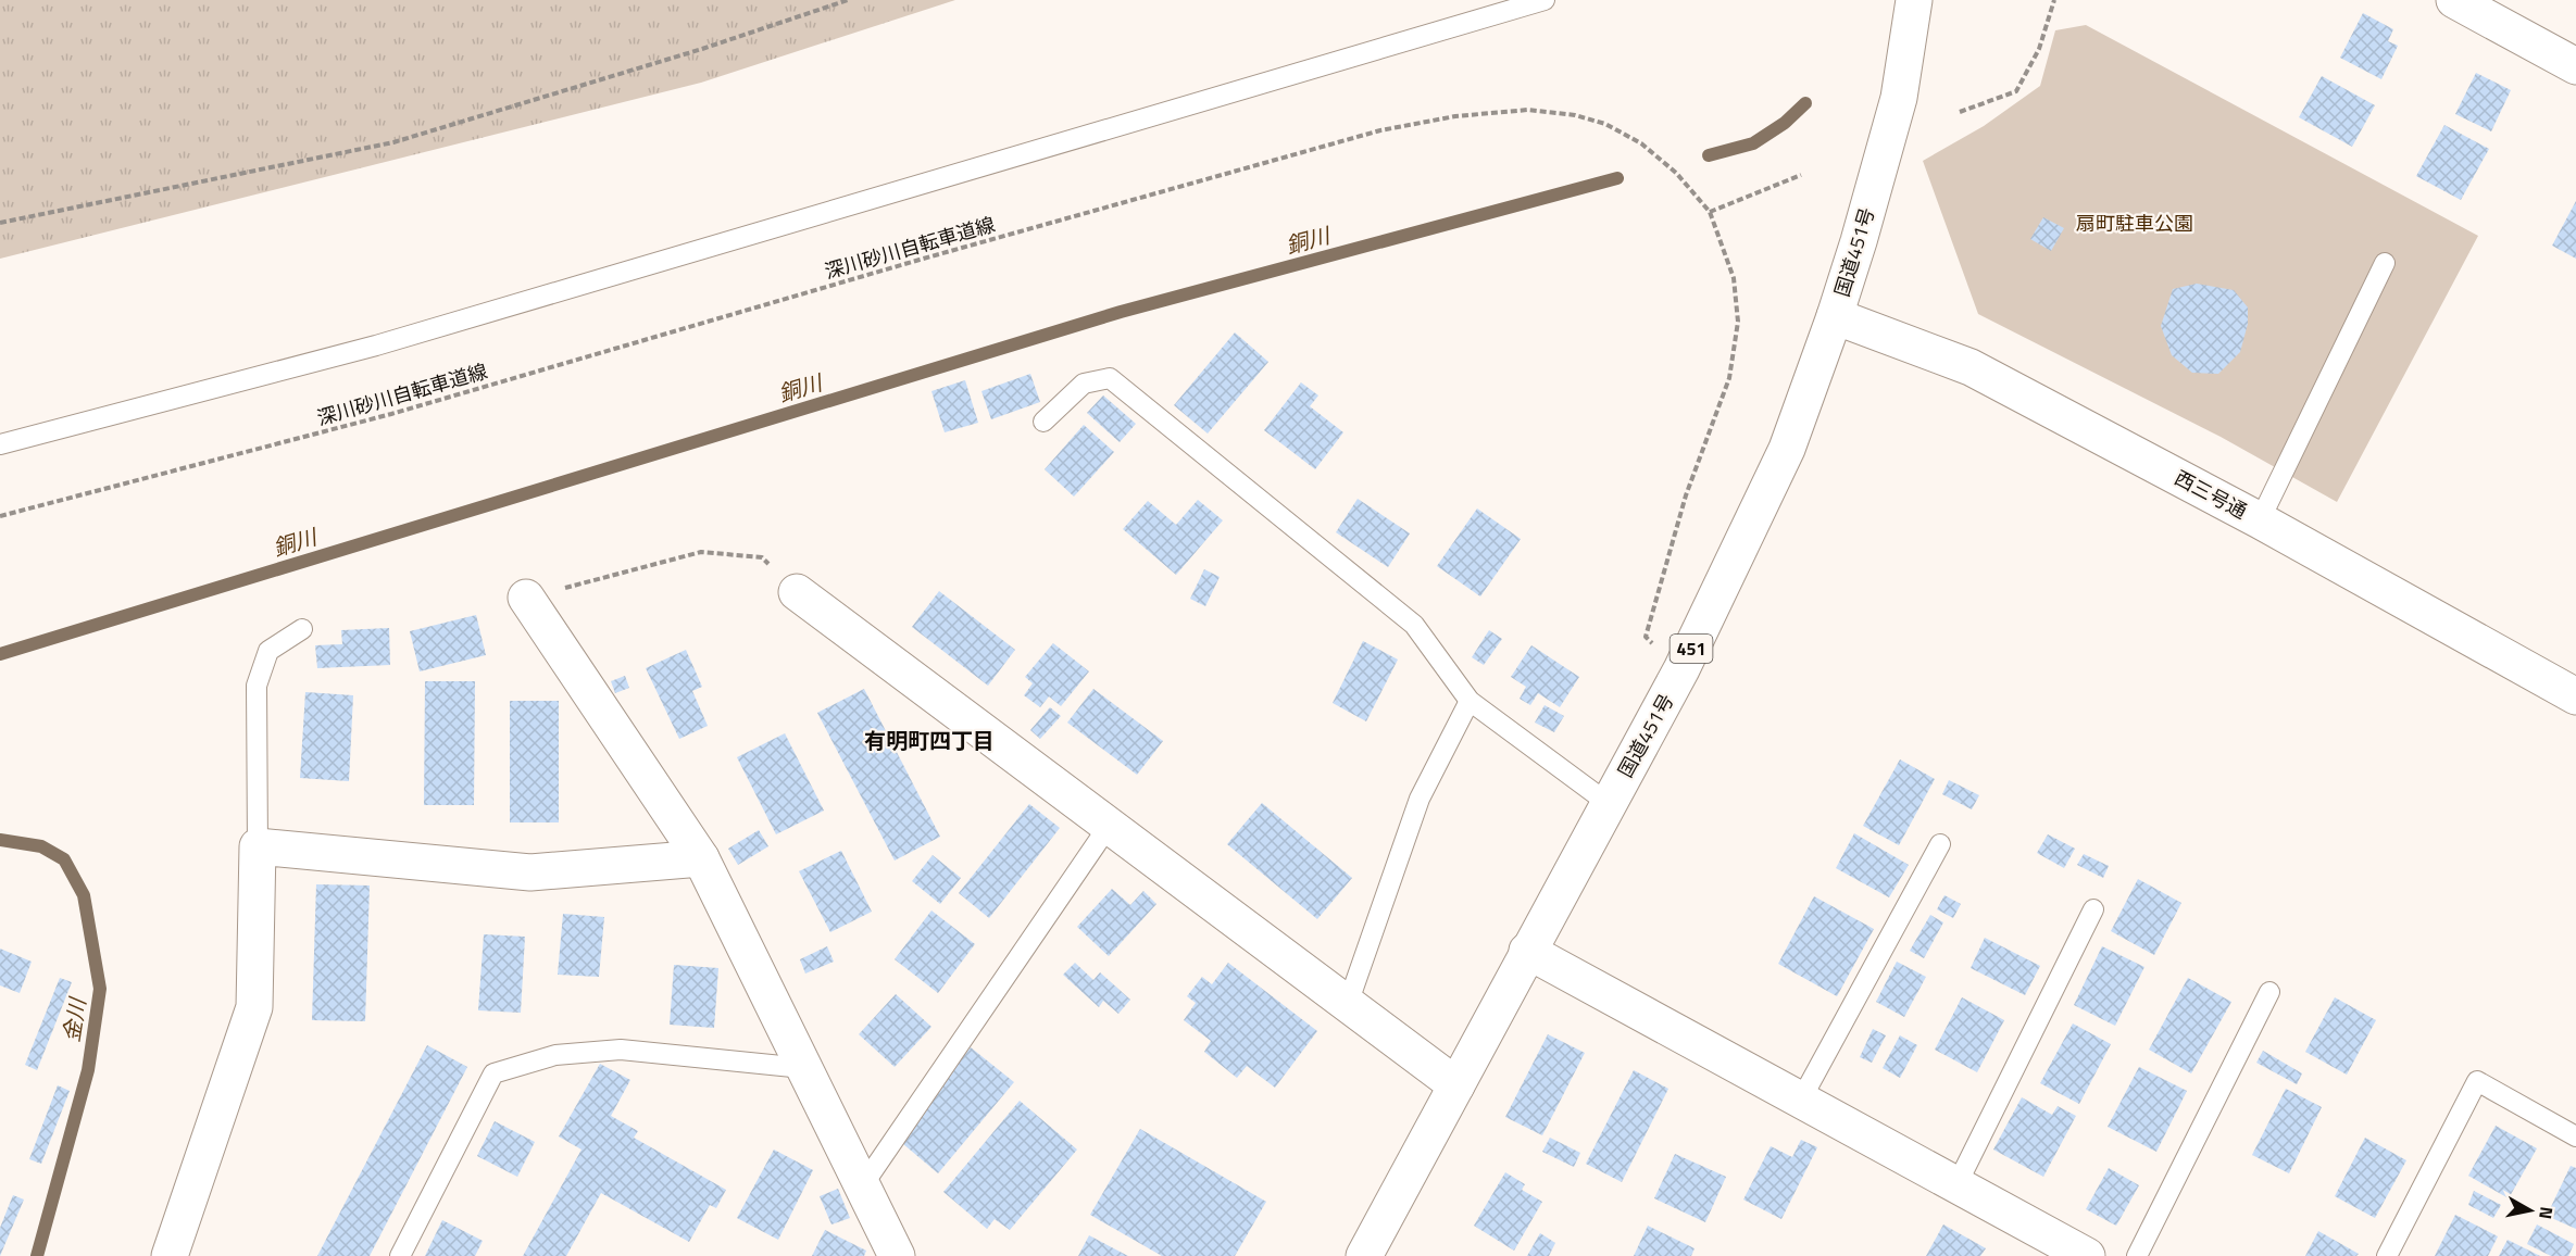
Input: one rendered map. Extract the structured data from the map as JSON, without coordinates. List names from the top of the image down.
{
  "streets": {
    "main road": ["国道451号", "西三号通", "451"],
    "path": ["深川砂川自転車道線"]
  },
  "crossings": [
    ["国道451号", "西三号通"]
  ],
  "districts": ["有明町四丁目"],
  "water": ["銅川", "金川"],
  "parks": ["扇町駐車公園"],
  "north": "right"
}
